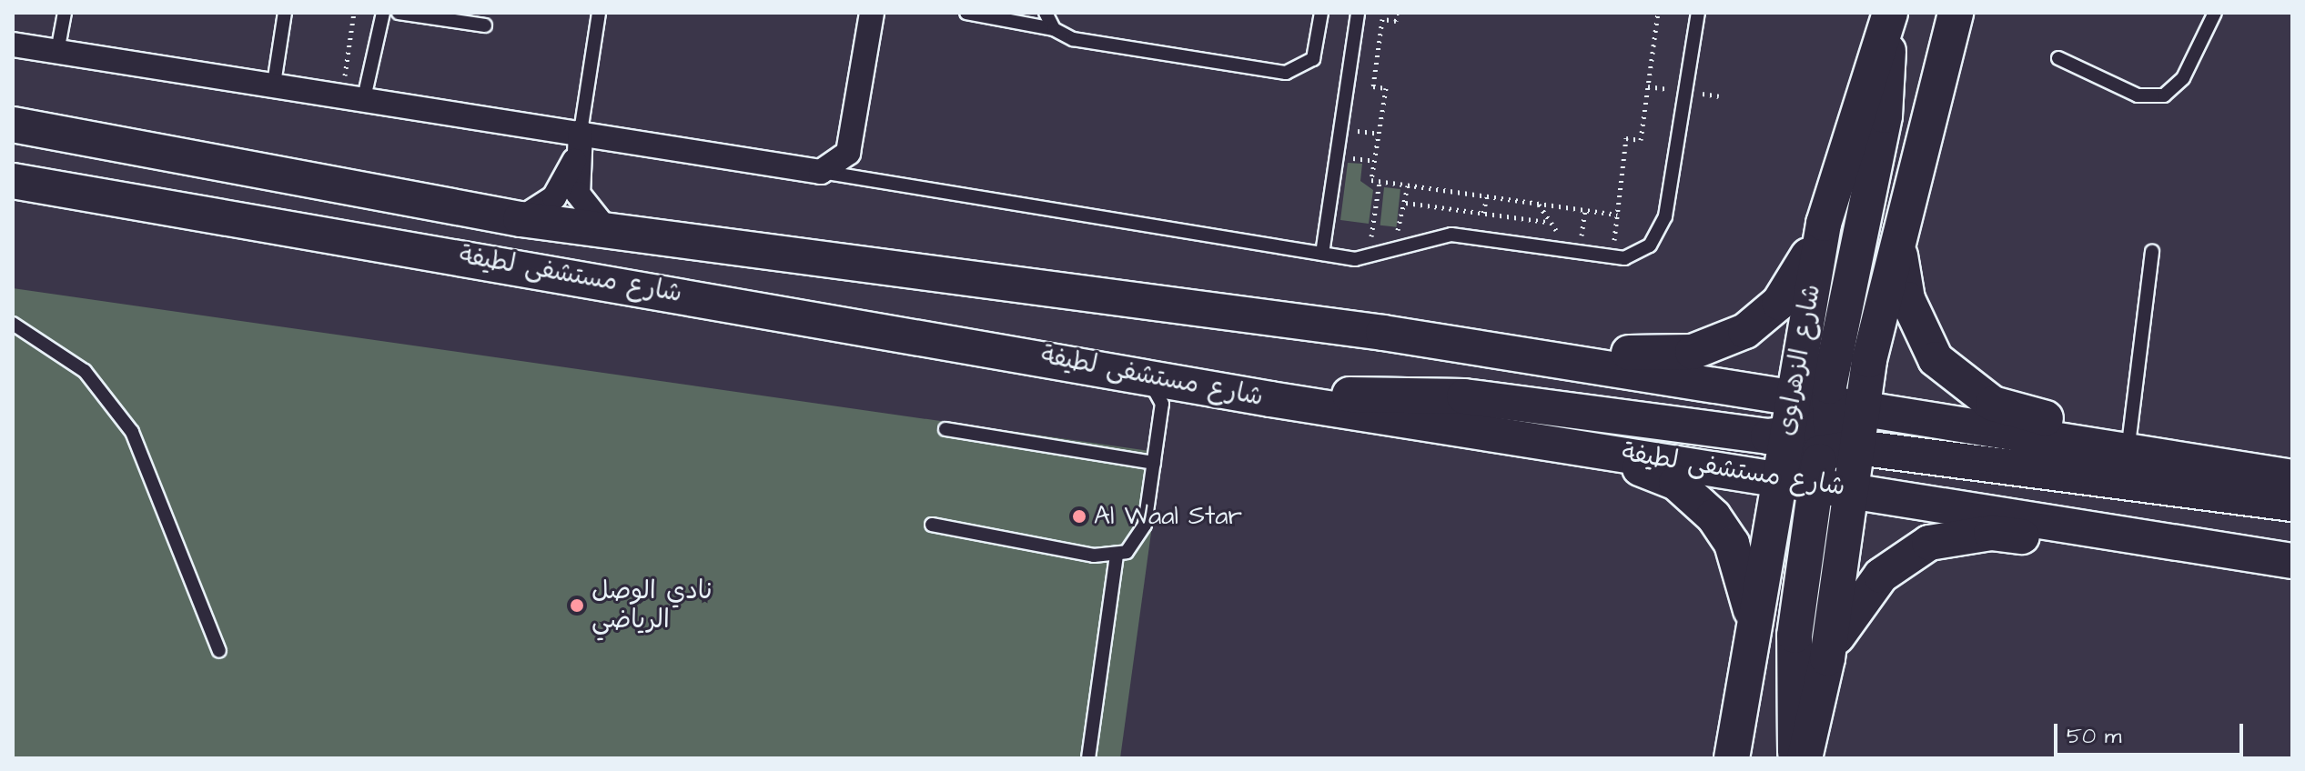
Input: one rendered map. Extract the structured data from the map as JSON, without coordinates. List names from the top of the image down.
{
  "streets": {
    "main road": ["شارع مستشفى لطيفة", "شارع الزهراوى"]
  },
  "crossings": [
    ["شارع مستشفى لطيفة", "شارع الزهراوى"]
  ],
  "places": ["Al Waal Star", "نادي الوصل الرياضي"],
  "scale_bar": "50 m"
}
